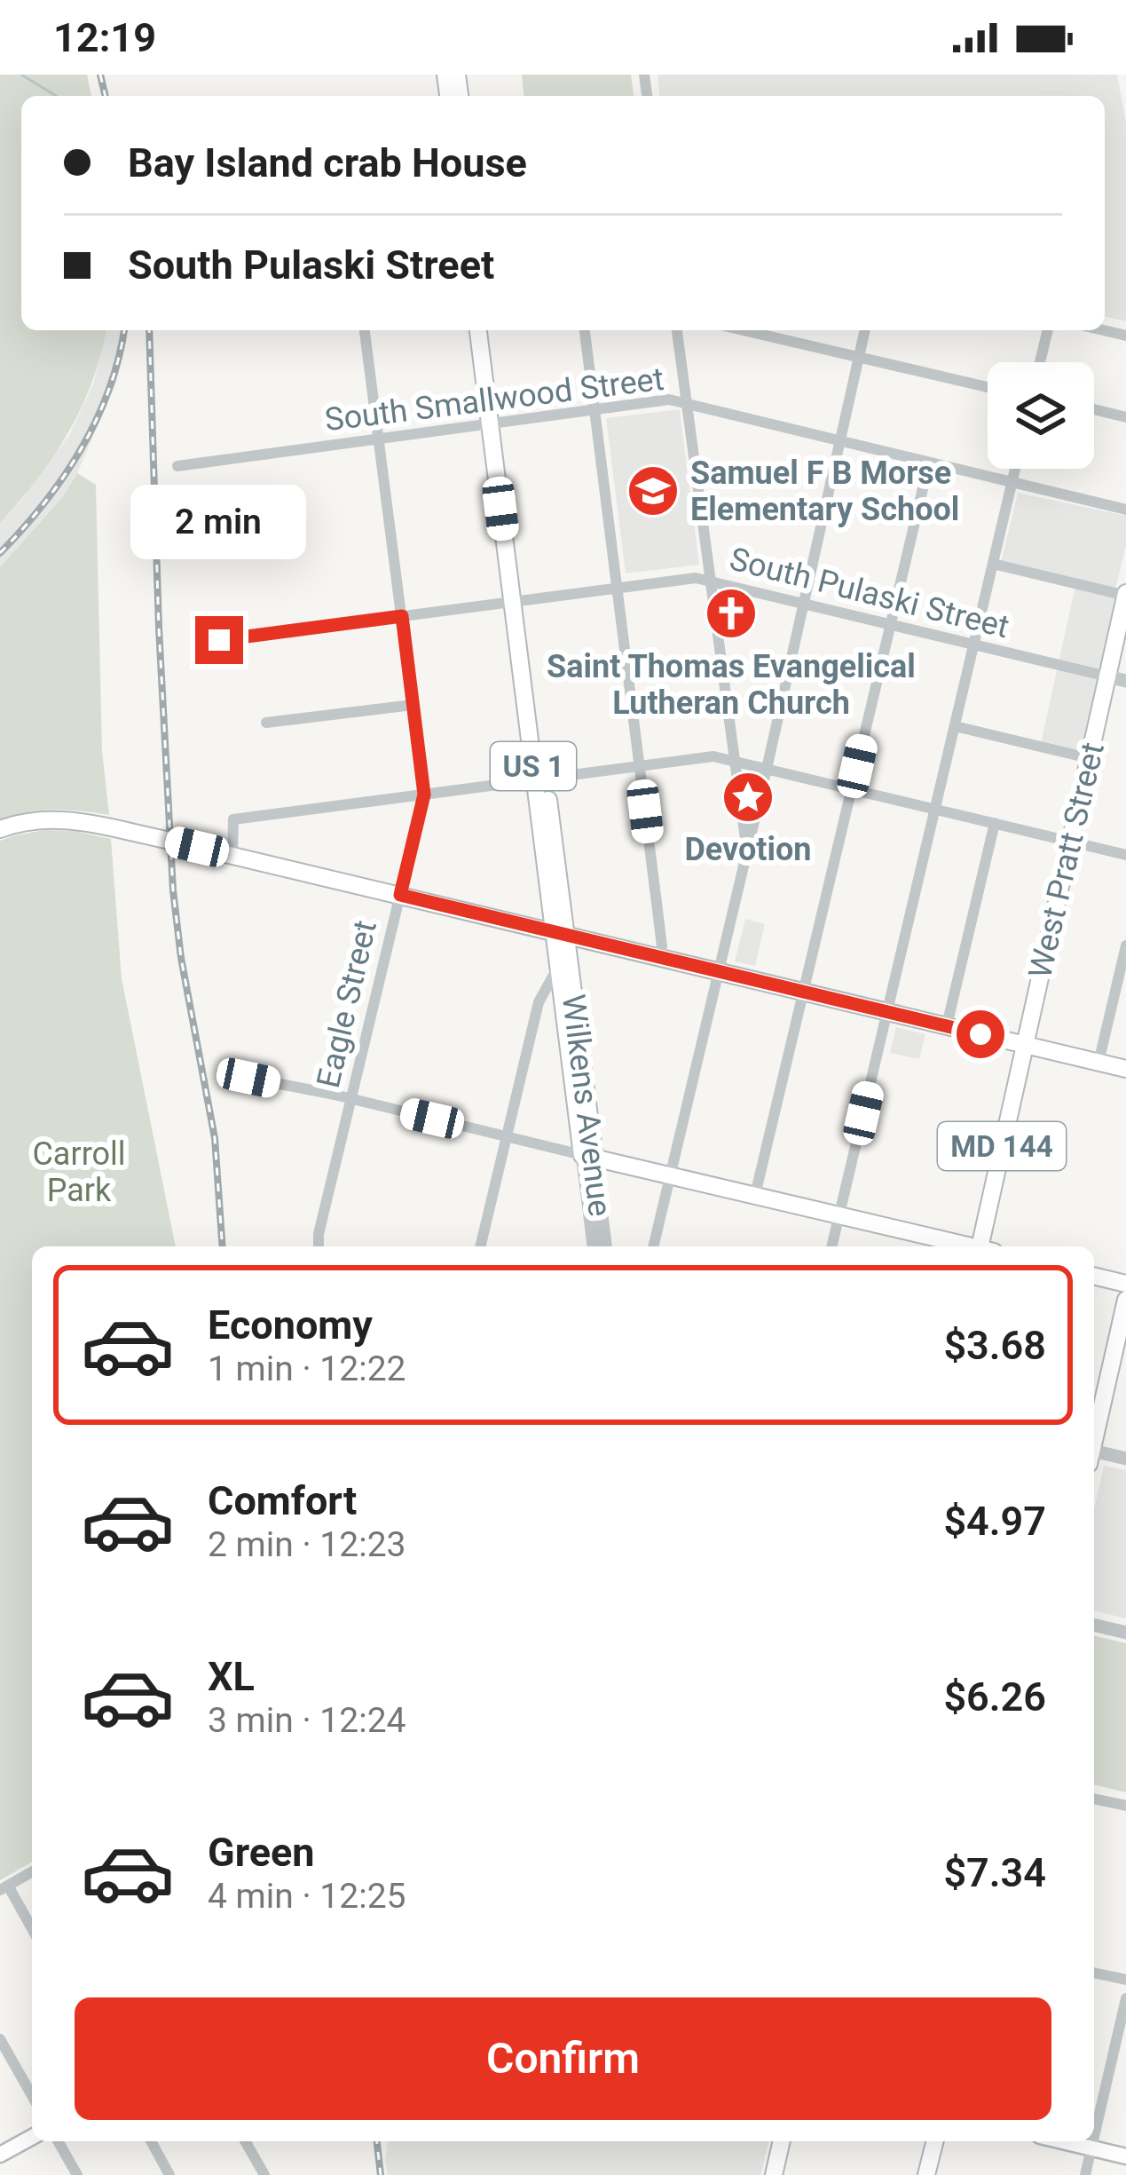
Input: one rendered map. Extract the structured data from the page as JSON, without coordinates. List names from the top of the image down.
{
  "streets": {
    "main road": [
      "US 1",
      "West Pratt Street",
      "Wilkens Avenue",
      "MD 144"
    ],
    "street": ["South Smallwood Street", "South Pulaski Street", "Eagle Street"]
  },
  "crossings": [
    ["South Smallwood Street", "Eagle Street"],
    ["South Smallwood Street", "Wilkens Avenue"],
    ["South Pulaski Street", "West Pratt Street"],
    ["South Pulaski Street", "Eagle Street"],
    ["South Pulaski Street", "Wilkens Avenue"]
  ],
  "parks": ["Carroll Park"],
  "places": {
    "school or university": ["Samuel F B Morse Elementary School"],
    "church": ["Saint Thomas Evangelical Lutheran Church"],
    "place": ["Devotion"]
  },
  "page": {
    "status": "12:19",
    "banner": ["Bay Island crab House", "South Pulaski Street"],
    "bubble": "2 min",
    "list": [
      {
        "name": "Economy",
        "note": "1 min · 12:22",
        "value": "$3.68"
      },
      {
        "name": "Comfort",
        "note": "2 min · 12:23",
        "value": "$4.97"
      },
      {
        "name": "XL",
        "note": "3 min · 12:24",
        "value": "$6.26"
      },
      {
        "name": "Green",
        "note": "4 min · 12:25",
        "value": "$7.34"
      }
    ],
    "buttons": "Confirm"
  }
}
